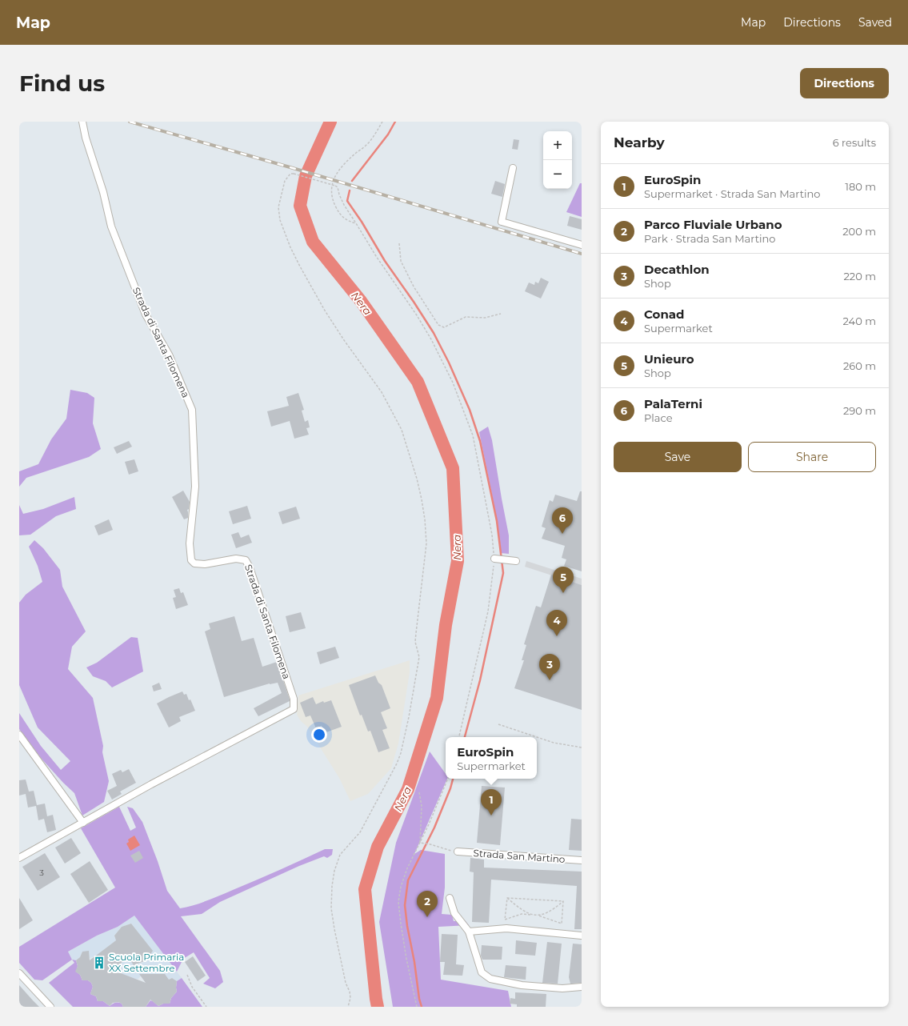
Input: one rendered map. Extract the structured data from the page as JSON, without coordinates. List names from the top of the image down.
{
  "streets": {
    "street": ["Strada di Santa Filomena", "Strada San Martino"]
  },
  "water": ["Nera"],
  "places": {
    "building": ["Scuola Primaria XX Settembre"]
  },
  "house_numbers": ["3"],
  "page": {
    "header": "Map",
    "nav": ["Map", "Directions", "Saved"],
    "buttons": [
      "Directions",
      ["Save", "Share"]
    ],
    "title": "Find us",
    "heading": ["Nearby", "6 results"],
    "map_buttons": ["+", "−"],
    "list": [
      {
        "mark": "1",
        "name": "EuroSpin",
        "note": "Supermarket · Strada San Martino",
        "value": "180 m"
      },
      {
        "mark": "2",
        "name": "Parco Fluviale Urbano",
        "note": "Park · Strada San Martino",
        "value": "200 m"
      },
      {
        "mark": "3",
        "name": "Decathlon",
        "note": "Shop",
        "value": "220 m"
      },
      {
        "mark": "4",
        "name": "Conad",
        "note": "Supermarket",
        "value": "240 m"
      },
      {
        "mark": "5",
        "name": "Unieuro",
        "note": "Shop",
        "value": "260 m"
      },
      {
        "mark": "6",
        "name": "PalaTerni",
        "note": "Place",
        "value": "290 m"
      }
    ],
    "pins": [
      "6",
      "5",
      "4",
      "3",
      "1",
      "2"
    ],
    "popup": ["EuroSpin", "Supermarket"]
  }
}
